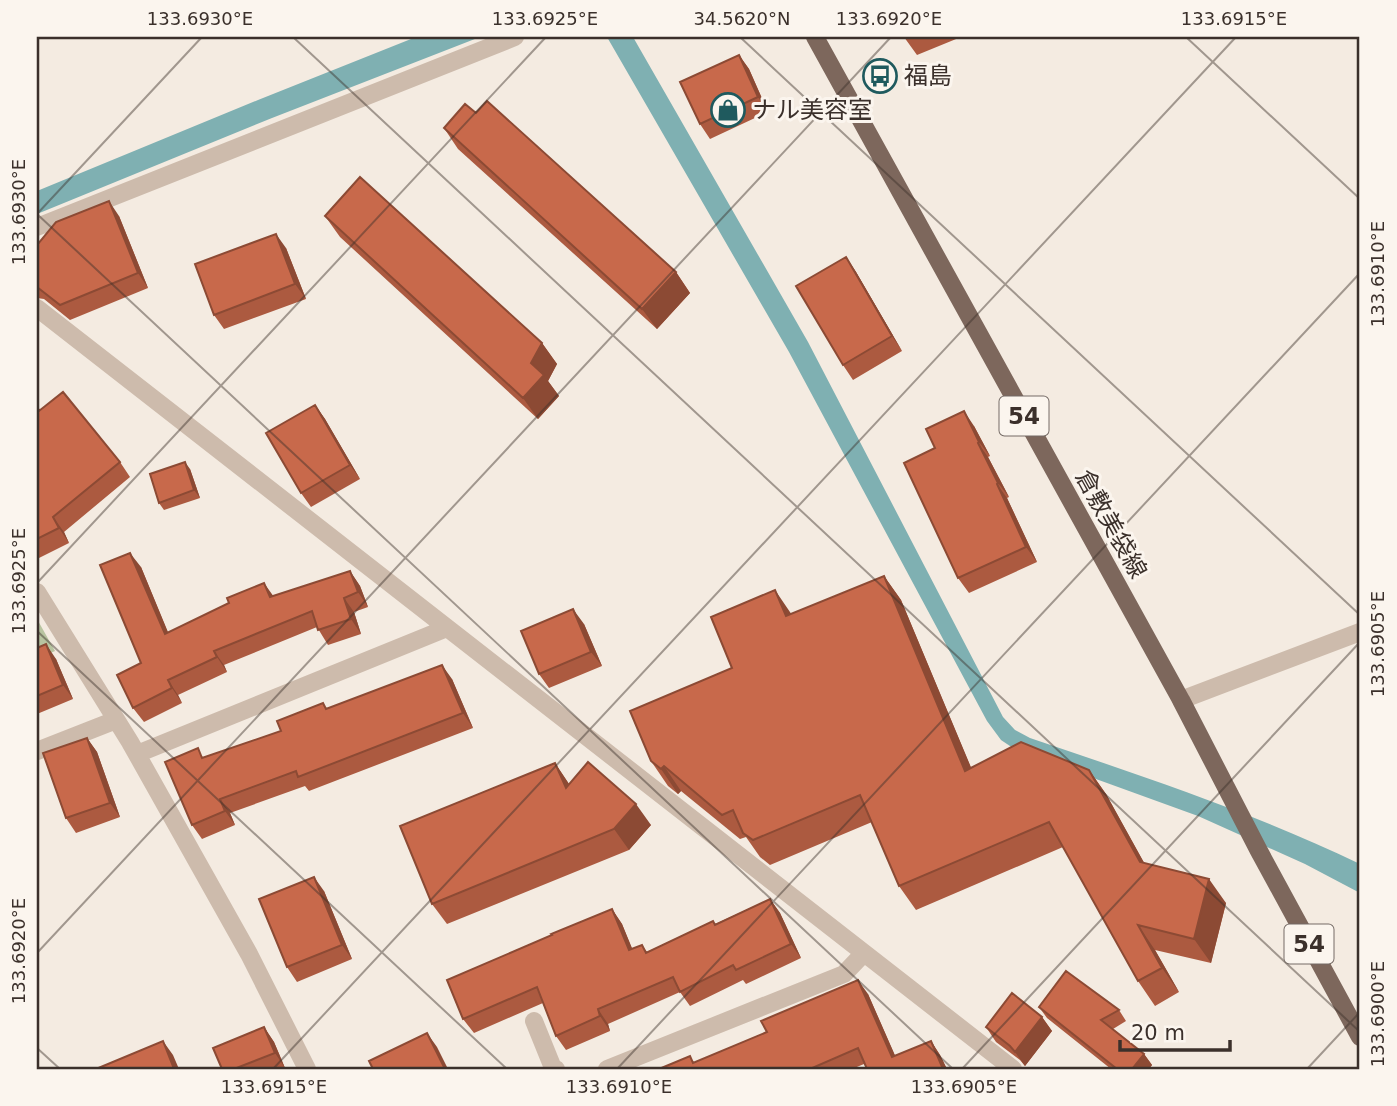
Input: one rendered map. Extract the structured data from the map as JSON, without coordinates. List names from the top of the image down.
{
  "streets": {
    "main road": ["54", "倉敷美袋線"]
  },
  "places": {
    "bus stop": ["福島"],
    "shop": ["ナル美容室"]
  },
  "scale_bar": "20 m",
  "coordinates": [
    "133.6930°E",
    "133.6925°E",
    "34.5620°N",
    "133.6920°E",
    "133.6915°E",
    "133.6910°E",
    "133.6905°E",
    "133.6900°E"
  ]
}
